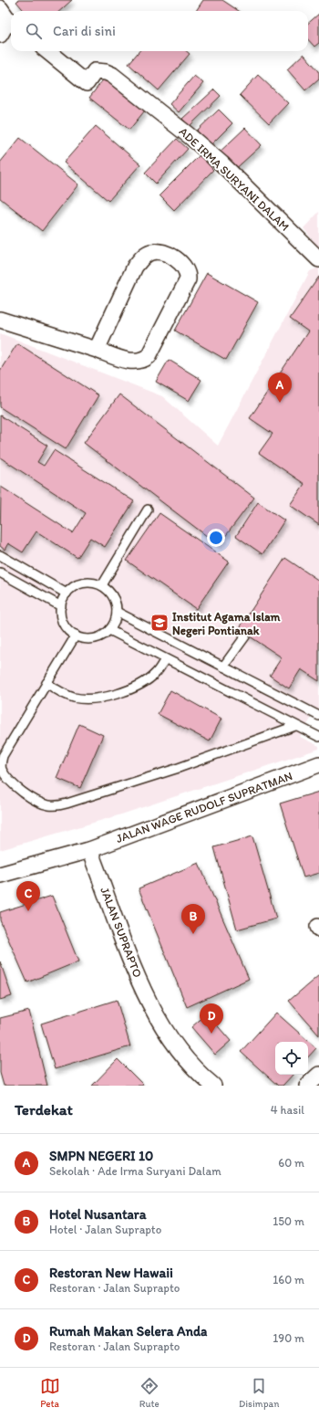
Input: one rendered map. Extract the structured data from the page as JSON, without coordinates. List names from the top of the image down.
{
  "streets": {
    "street": ["ADE IRMA SURYANI DALAM", "JALAN WAGE RUDOLF SUPRATMAN", "JALAN SUPRAPTO"]
  },
  "crossings": [
    ["JALAN WAGE RUDOLF SUPRATMAN", "JALAN SUPRAPTO"]
  ],
  "places": {
    "school or university": ["Institut Agama Islam Negeri Pontianak"]
  },
  "page": {
    "search": "Cari di sini",
    "pins": [
      "A",
      "C",
      "B",
      "D"
    ],
    "heading": ["Terdekat", "4 hasil"],
    "list": [
      {
        "mark": "A",
        "name": "SMPN NEGERI 10",
        "note": "Sekolah · Ade Irma Suryani Dalam",
        "value": "60 m"
      },
      {
        "mark": "B",
        "name": "Hotel Nusantara",
        "note": "Hotel · Jalan Suprapto",
        "value": "150 m"
      },
      {
        "mark": "C",
        "name": "Restoran New Hawaii",
        "note": "Restoran · Jalan Suprapto",
        "value": "160 m"
      },
      {
        "mark": "D",
        "name": "Rumah Makan Selera Anda",
        "note": "Restoran · Jalan Suprapto",
        "value": "190 m"
      }
    ],
    "nav": ["Peta", "Rute", "Disimpan"]
  }
}
